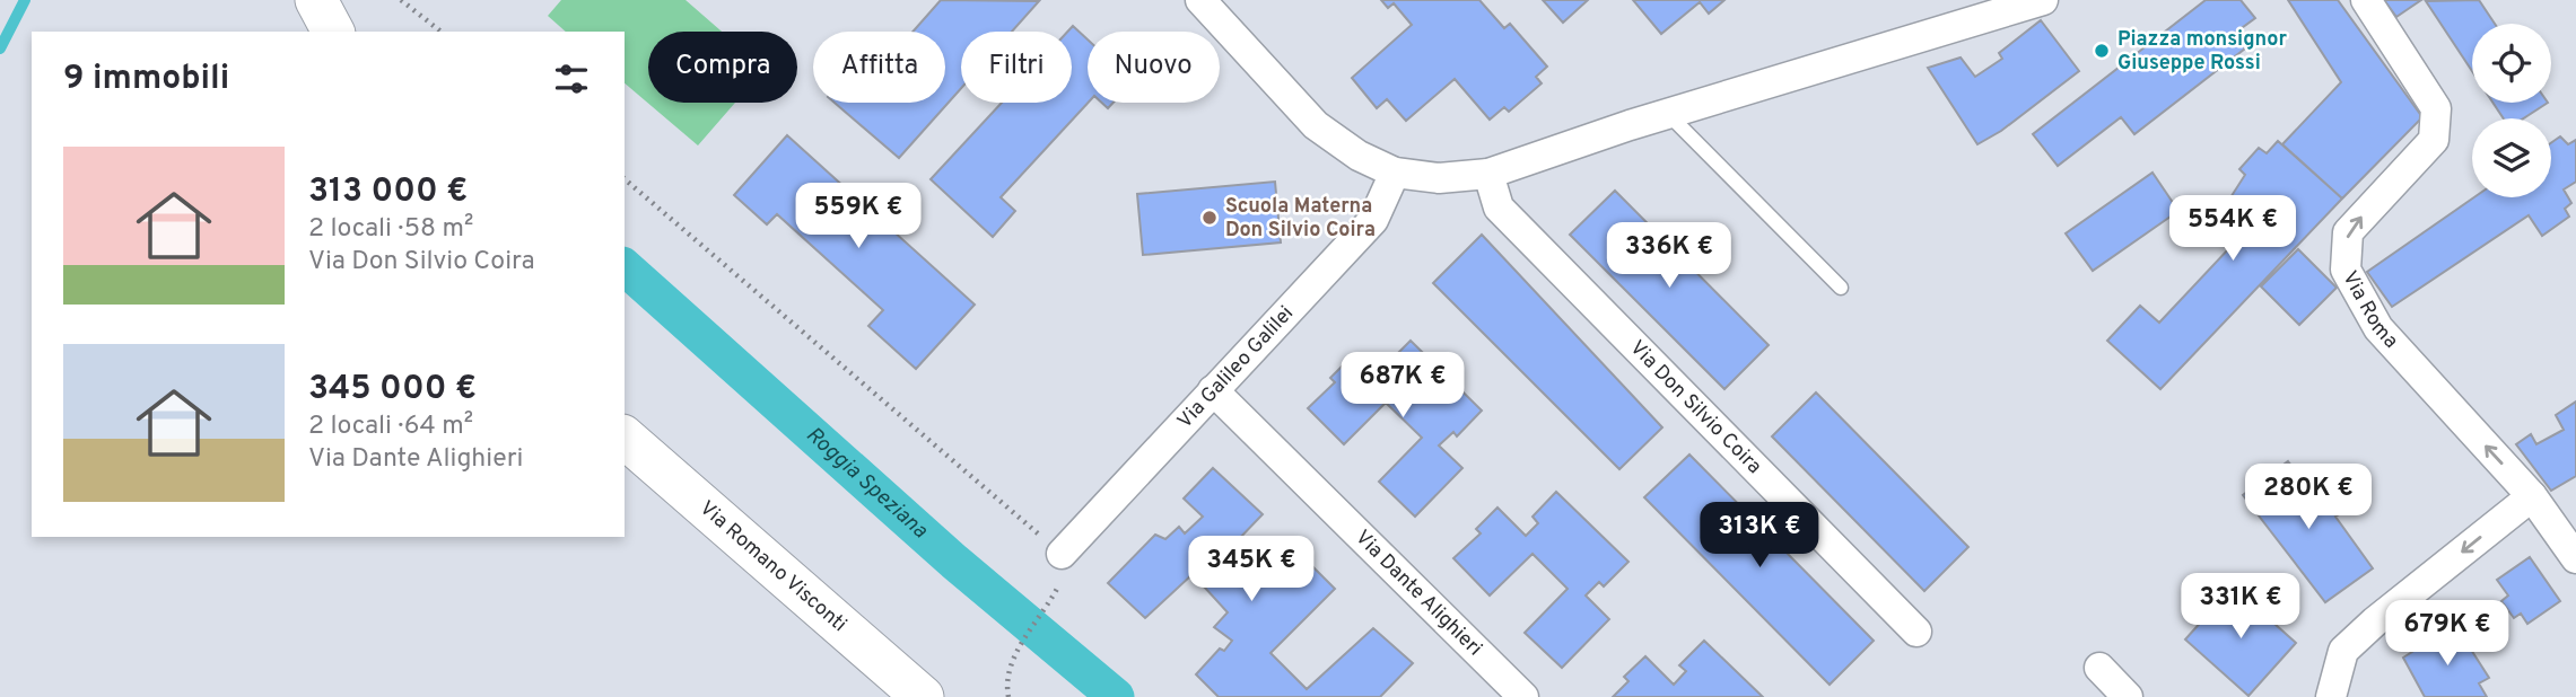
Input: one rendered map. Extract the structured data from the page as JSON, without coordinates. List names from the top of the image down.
{
  "streets": {
    "street": [
      "Via Roma",
      "Via Galileo Galilei",
      "Via Don Silvio Coira",
      "Via Romano Visconti",
      "Via Dante Alighieri"
    ]
  },
  "crossings": [
    ["Via Galileo Galilei", "Via Dante Alighieri"]
  ],
  "one_way": ["Via Roma"],
  "water": ["Roggia Speziana"],
  "places": ["Piazza monsignor Giuseppe Rossi", "Scuola Materna Don Silvio Coira"],
  "page": {
    "chip": [
      "Compra",
      "Affitta",
      "Filtri",
      "Nuovo"
    ],
    "heading": "9 immobili",
    "list": [
      {
        "name": "313 000 €",
        "note": "2 locali · 58 m² · Via Don Silvio Coira"
      },
      {
        "name": "345 000 €",
        "note": "2 locali · 64 m² · Via Dante Alighieri"
      }
    ],
    "price": [
      "559K €",
      "554K €",
      "336K €",
      "687K €",
      "280K €",
      "313K €",
      "345K €",
      "331K €",
      "679K €"
    ]
  }
}
